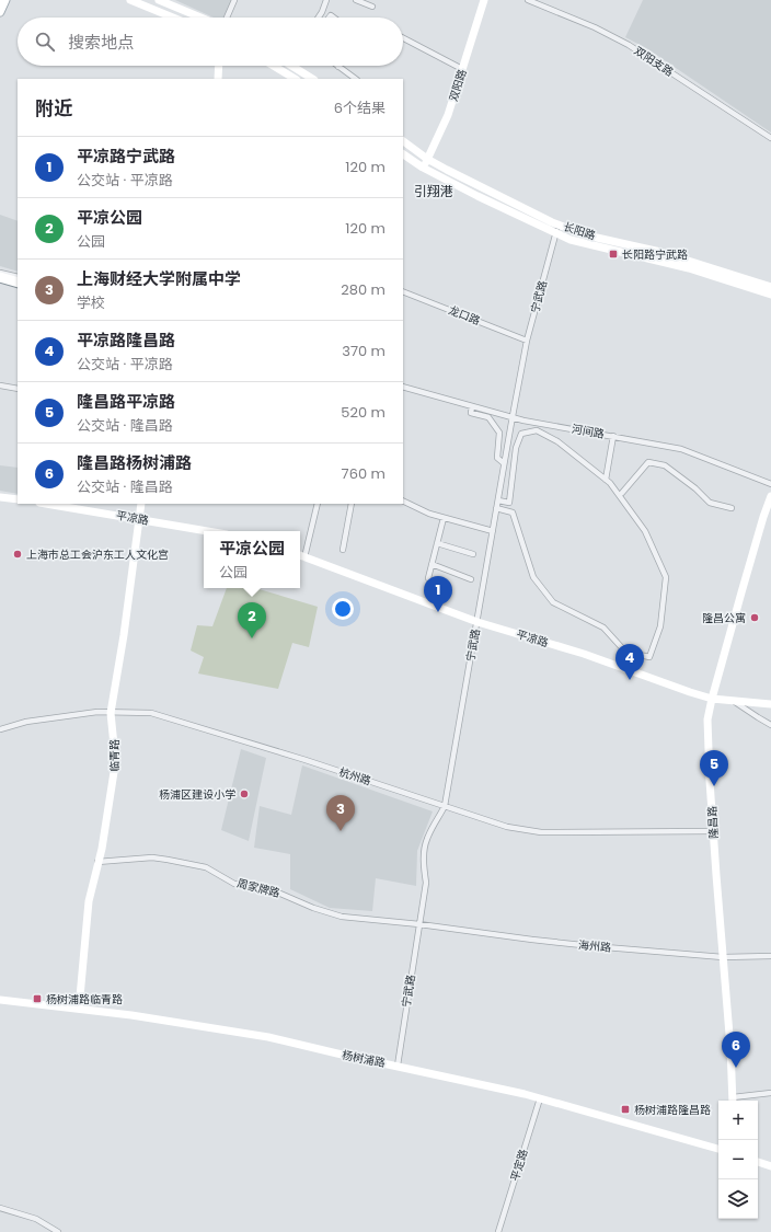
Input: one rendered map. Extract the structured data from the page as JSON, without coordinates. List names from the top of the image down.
{
  "streets": {
    "main road": [
      "双阳路",
      "长阳路",
      "平凉路",
      "临青路",
      "隆昌路",
      "杨树浦路"
    ],
    "street": [
      "双阳支路",
      "宁武路",
      "龙口路",
      "河间路",
      "杭州路",
      "周家牌路",
      "海州路",
      "平定路"
    ]
  },
  "crossings": [
    ["双阳路", "长阳路"],
    ["长阳路", "宁武路"],
    ["宁武路", "龙口路"],
    ["宁武路", "河间路"],
    ["宁武路", "平凉路"],
    ["宁武路", "杭州路"],
    ["宁武路", "周家牌路"],
    ["宁武路", "海州路"],
    ["宁武路", "杨树浦路"],
    ["平凉路", "临青路"],
    ["平凉路", "隆昌路"],
    ["临青路", "杭州路"],
    ["临青路", "周家牌路"],
    ["临青路", "杨树浦路"],
    ["杭州路", "隆昌路"],
    ["隆昌路", "海州路"],
    ["周家牌路", "海州路"],
    ["杨树浦路", "平定路"]
  ],
  "districts": ["引翔港"],
  "places": {
    "transit": ["长阳路宁武路", "杨树浦路临青路", "杨树浦路隆昌路"],
    "other": ["上海市总工会沪东工人文化宫", "隆昌公寓", "杨浦区建设小学"]
  },
  "page": {
    "search": "搜索地点",
    "heading": ["附近", "6个结果"],
    "list": [
      {
        "mark": "1",
        "name": "平凉路宁武路",
        "note": "公交站 · 平凉路",
        "value": "120 m"
      },
      {
        "mark": "2",
        "name": "平凉公园",
        "note": "公园",
        "value": "120 m"
      },
      {
        "mark": "3",
        "name": "上海财经大学附属中学",
        "note": "学校",
        "value": "280 m"
      },
      {
        "mark": "4",
        "name": "平凉路隆昌路",
        "note": "公交站 · 平凉路",
        "value": "370 m"
      },
      {
        "mark": "5",
        "name": "隆昌路平凉路",
        "note": "公交站 · 隆昌路",
        "value": "520 m"
      },
      {
        "mark": "6",
        "name": "隆昌路杨树浦路",
        "note": "公交站 · 隆昌路",
        "value": "760 m"
      }
    ],
    "popup": ["平凉公园", "公园"],
    "pins": [
      "1",
      "2",
      "4",
      "5",
      "3",
      "6"
    ],
    "map_buttons": ["+", "−"]
  }
}
